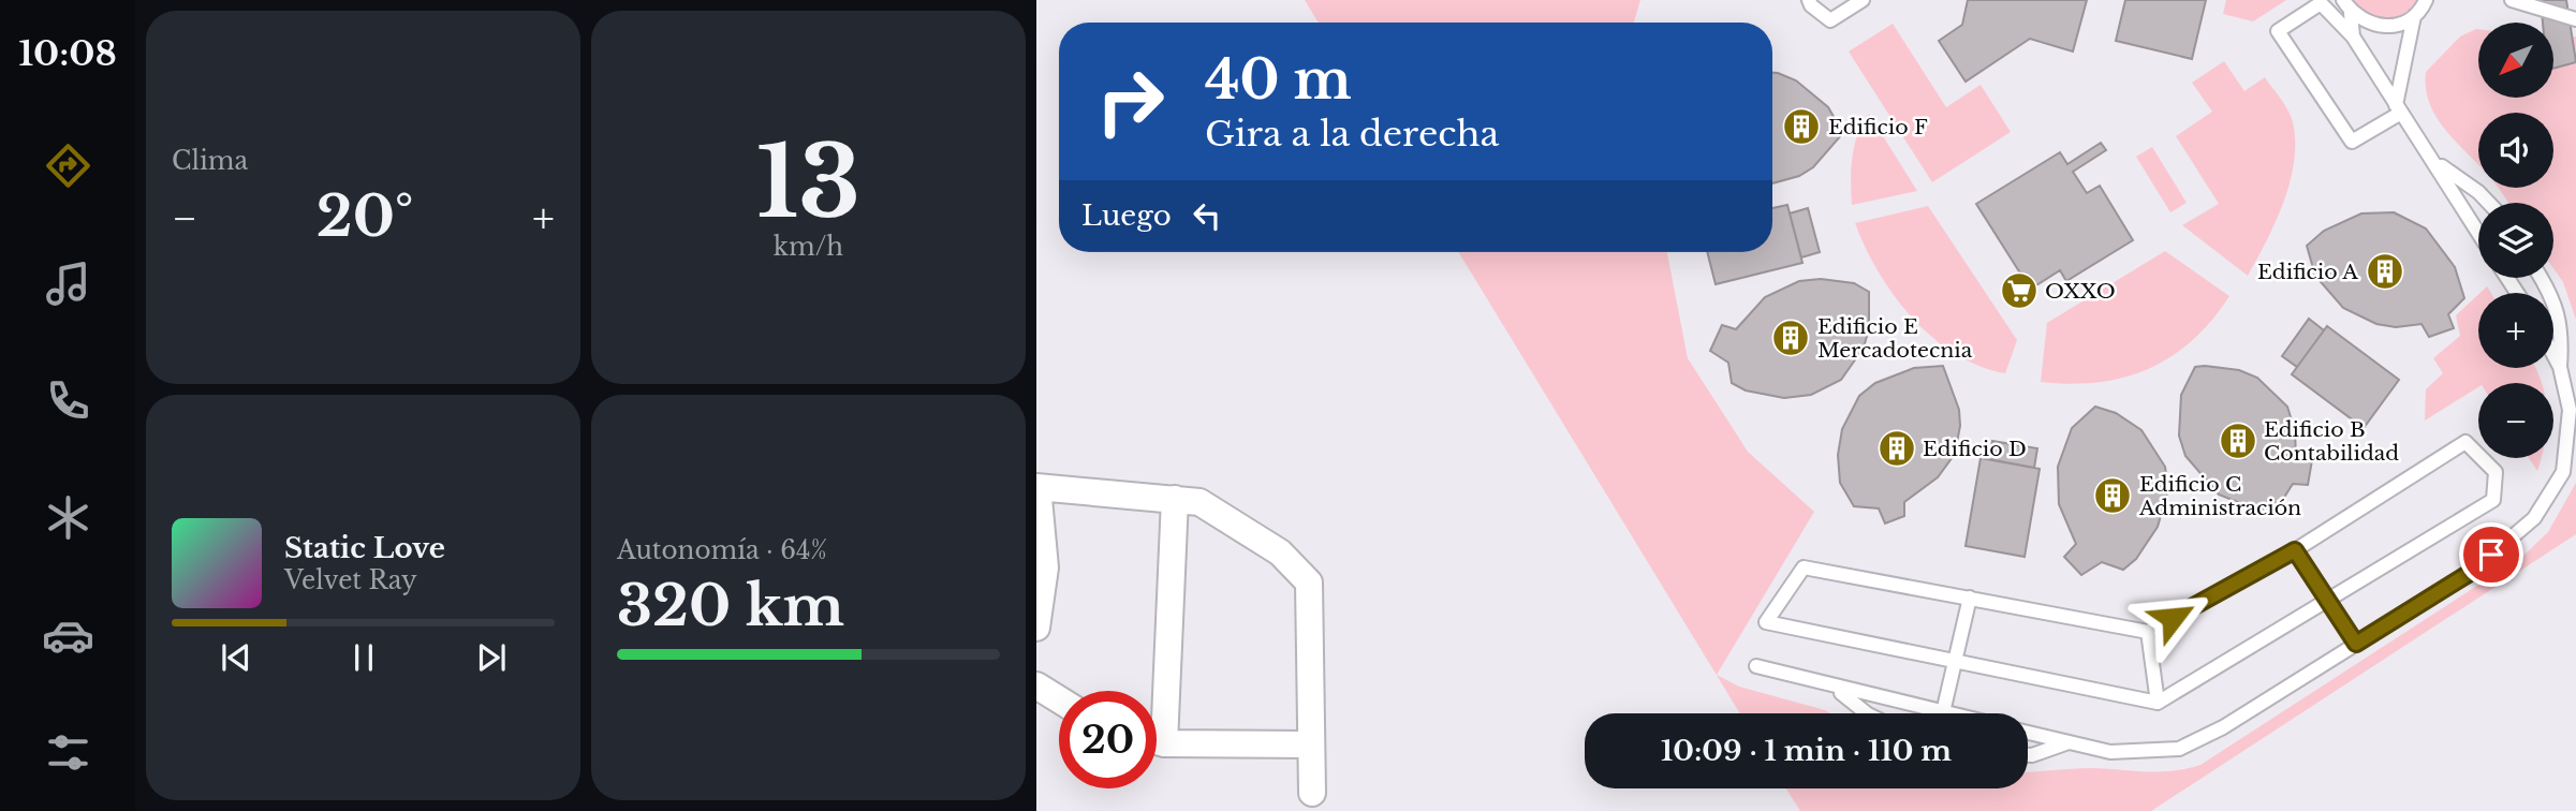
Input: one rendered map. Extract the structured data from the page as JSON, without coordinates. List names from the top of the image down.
{
  "places": {
    "building": [
      "Edificio F",
      "Edificio A",
      "Edificio E Mercadotecnia",
      "Edificio B Contabilidad",
      "Edificio D",
      "Edificio C Administración"
    ],
    "supermarket": ["OXXO"]
  },
  "north": "bottom left",
  "page": {
    "tabs": "10:08",
    "tile": [
      "Clima",
      ["13", "km/h"],
      ["Autonomía · 64%", "320 km"]
    ],
    "map_buttons": ["+", "−"],
    "turn": ["40 m", "Gira a la derecha"],
    "then": "Luego",
    "heat": ["−", "20°", "+"],
    "song": ["Static Love", "Velvet Ray"],
    "limit": "20",
    "trip": "10:09 · 1 min · 110 m"
  }
}
